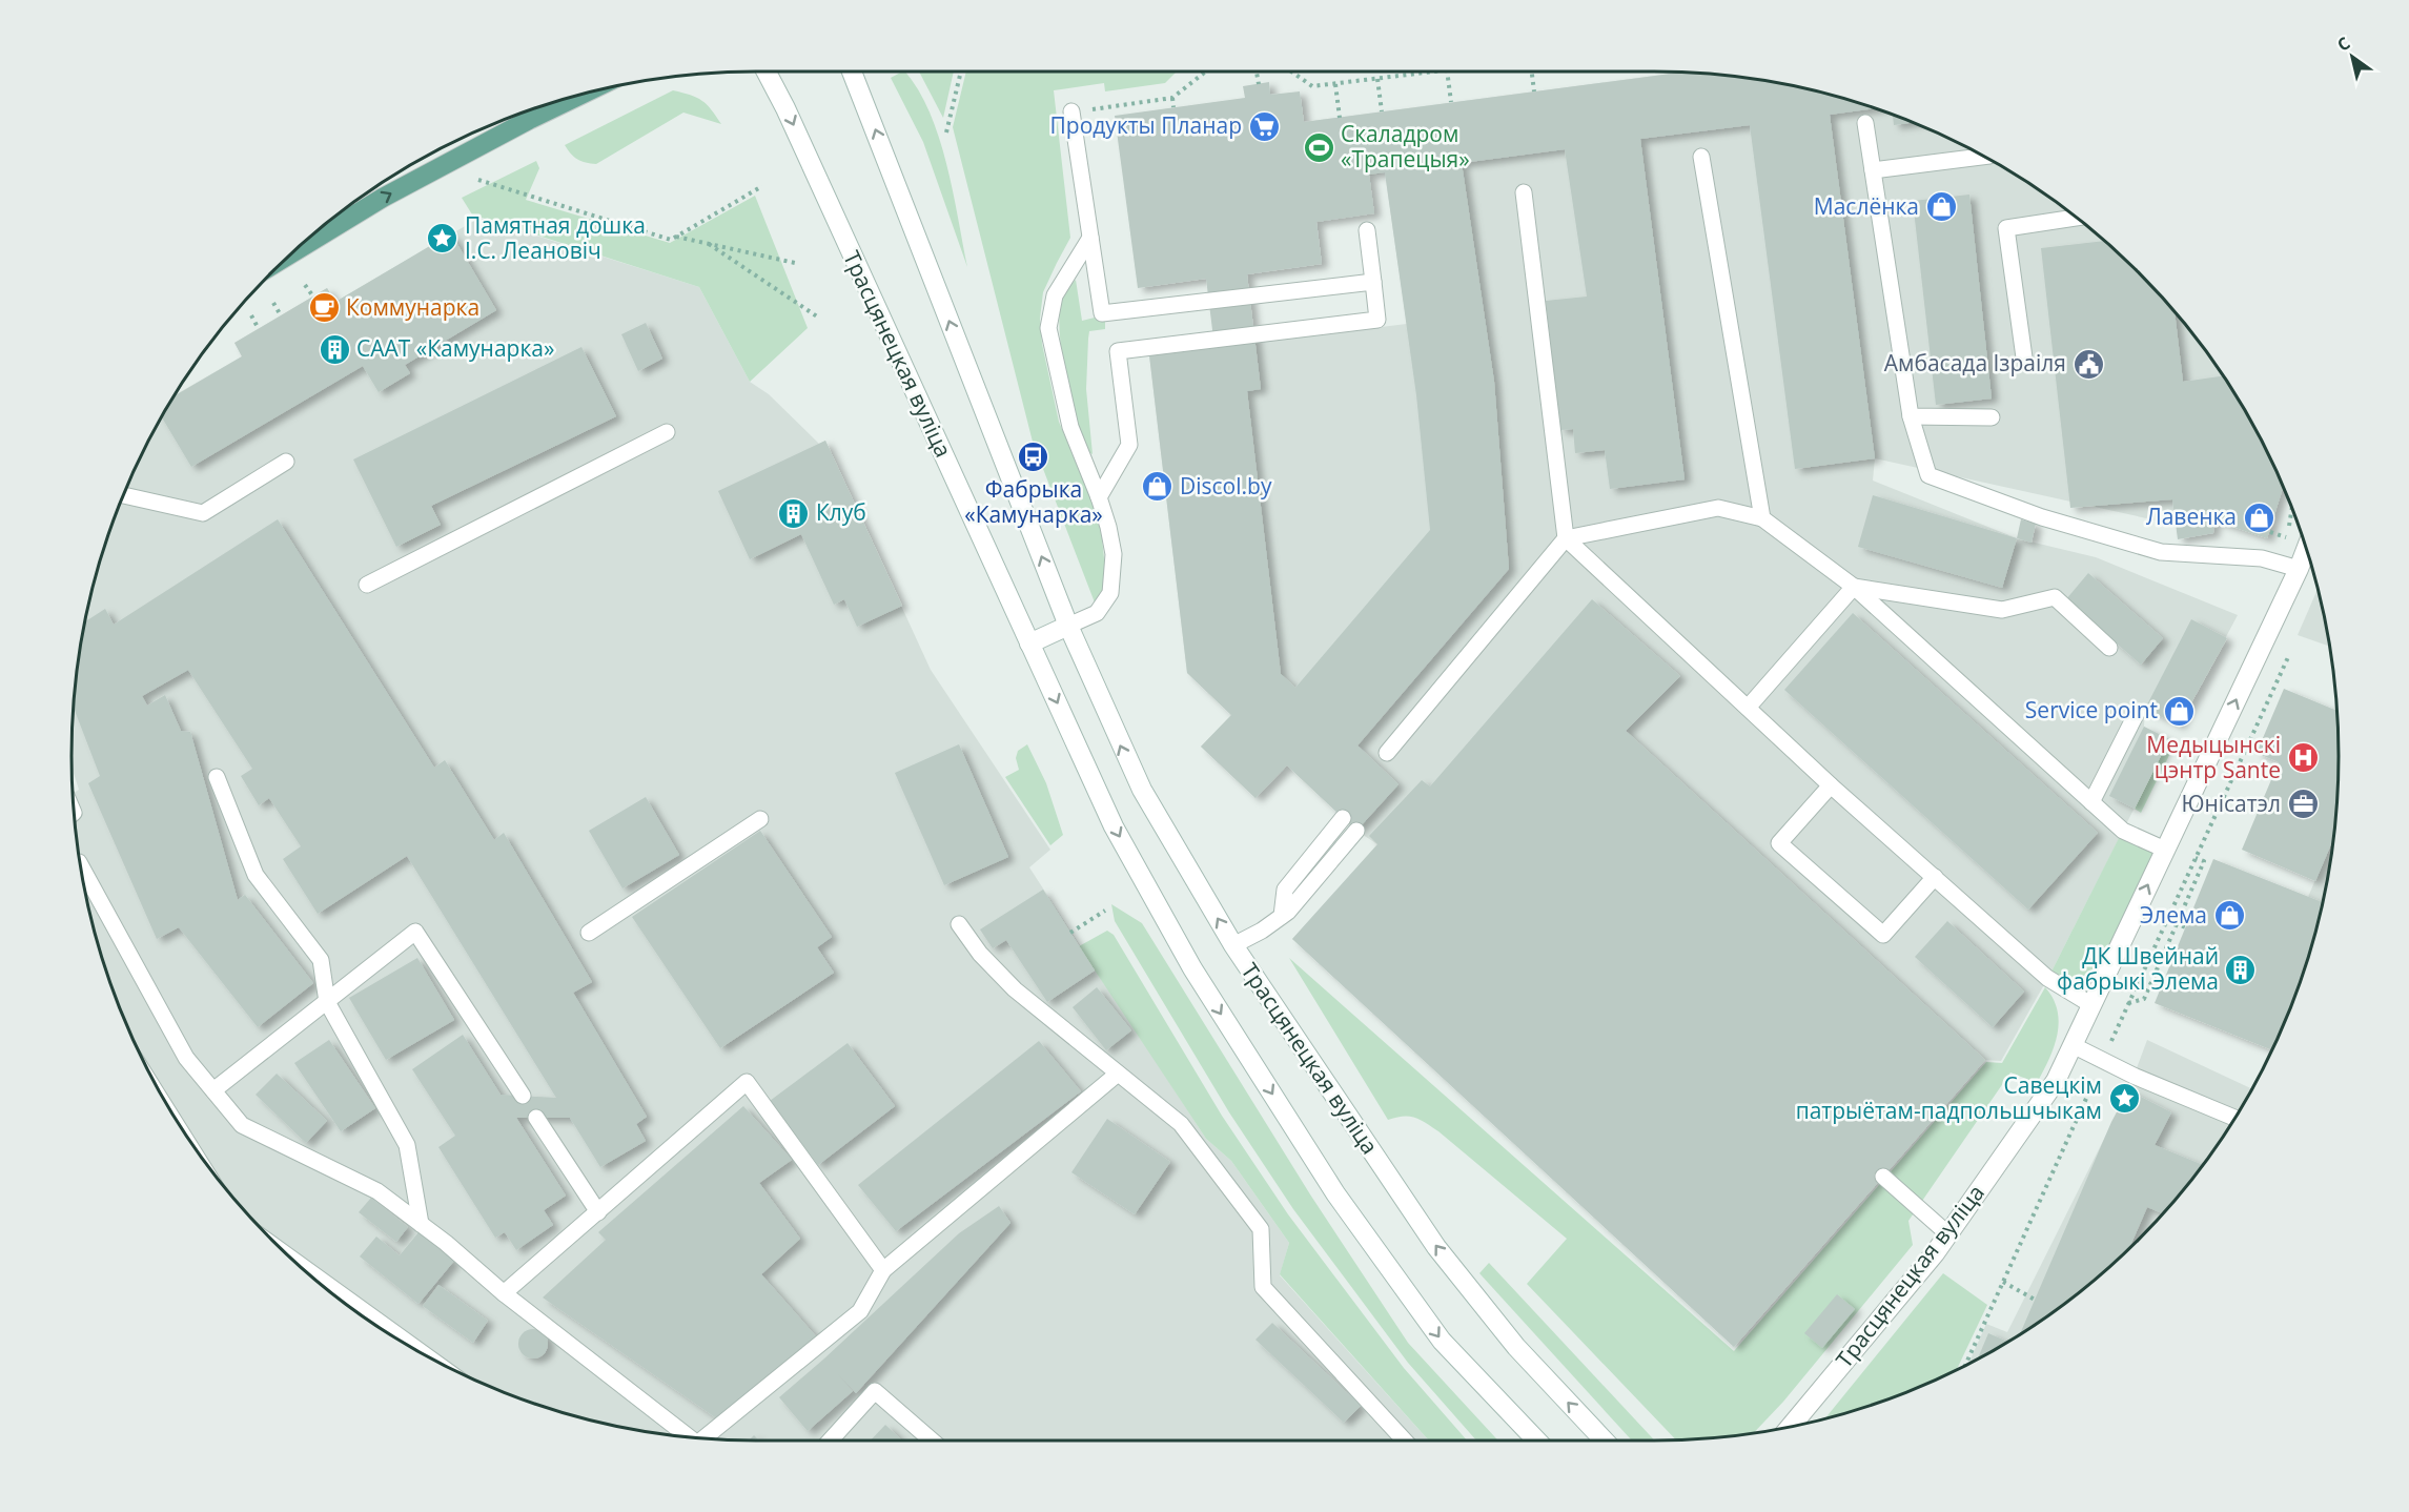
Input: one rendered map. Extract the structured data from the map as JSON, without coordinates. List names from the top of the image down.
{
  "streets": {
    "main road": ["Трасцянецкая вуліца"]
  },
  "places": {
    "supermarket": ["Продукты Планар"],
    "sports": ["Скаладром «Трапецыя»"],
    "shop": [
      "Маслёнка",
      "Discol.by",
      "Лавенка",
      "Service point",
      "Элема"
    ],
    "place": ["Памятная дошка І.С. Леановіч", "Савецкім патрыётам-падпольшчыкам"],
    "cafe": ["Коммунарка"],
    "building": ["СААТ «Камунарка»", "Клуб", "ДК Швейнай фабрыкі Элема"],
    "public building": ["Амбасада Ізраіля"],
    "bus stop": ["Фабрыка «Камунарка»"],
    "hospital": ["Медыцынскі цэнтр Sante"],
    "office": ["Юнісатэл"]
  },
  "north": "top left"
}
